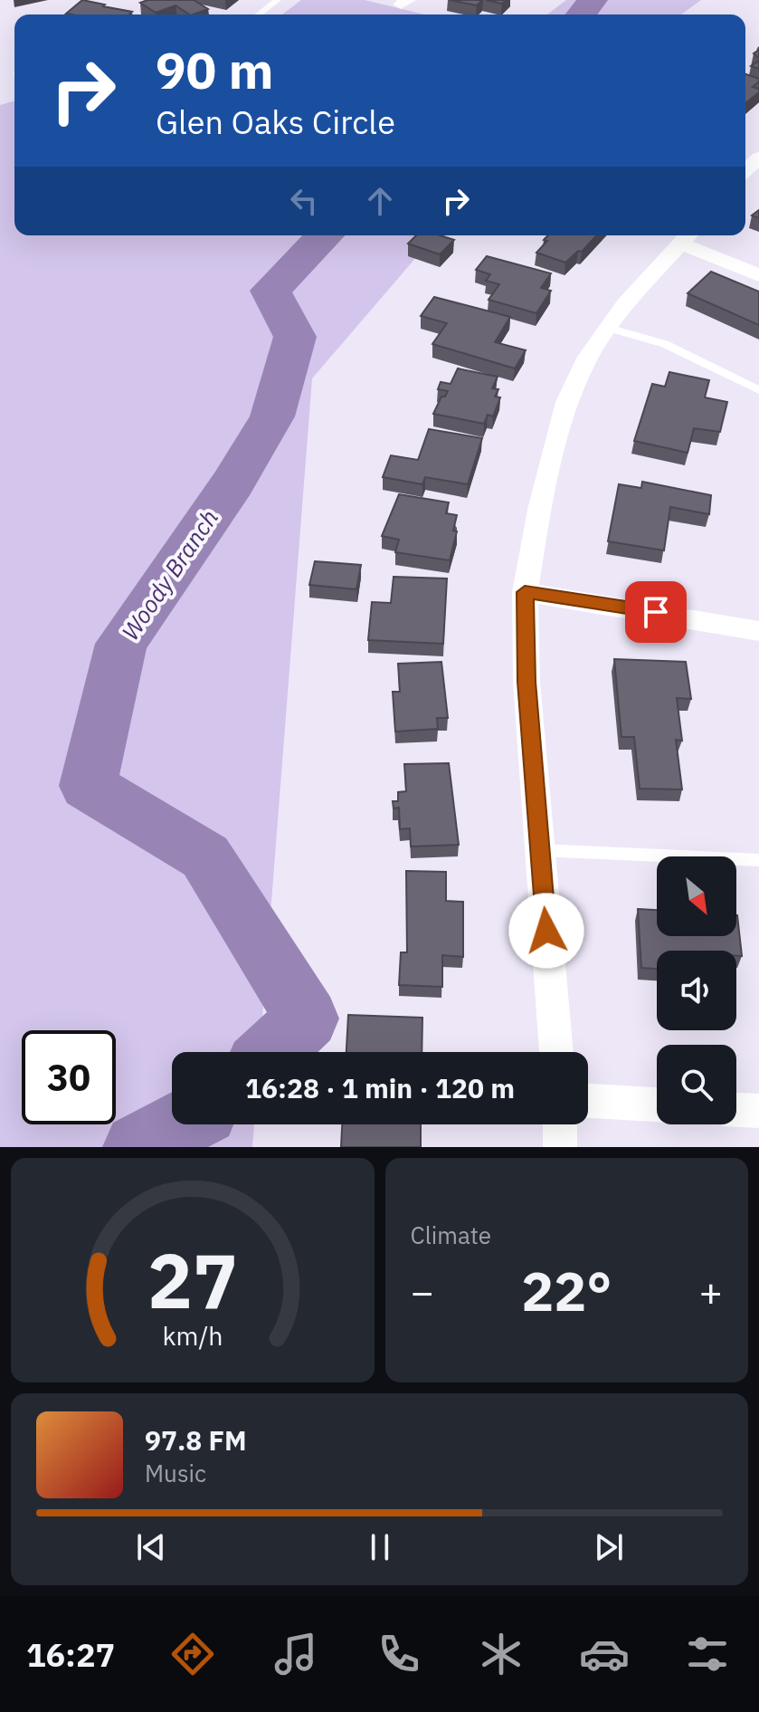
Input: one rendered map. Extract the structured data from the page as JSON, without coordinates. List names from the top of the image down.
{
  "water": ["Woody Branch"],
  "north": "bottom right",
  "page": {
    "turn": ["90 m", "Glen Oaks Circle"],
    "limit": "30",
    "trip": "16:28 · 1 min · 120 m",
    "tile": "Climate",
    "heat": ["−", "22°", "+"],
    "song": ["97.8 FM", "Music"],
    "tabs": "16:27",
    "gauge": ["27", "km/h"]
  }
}
